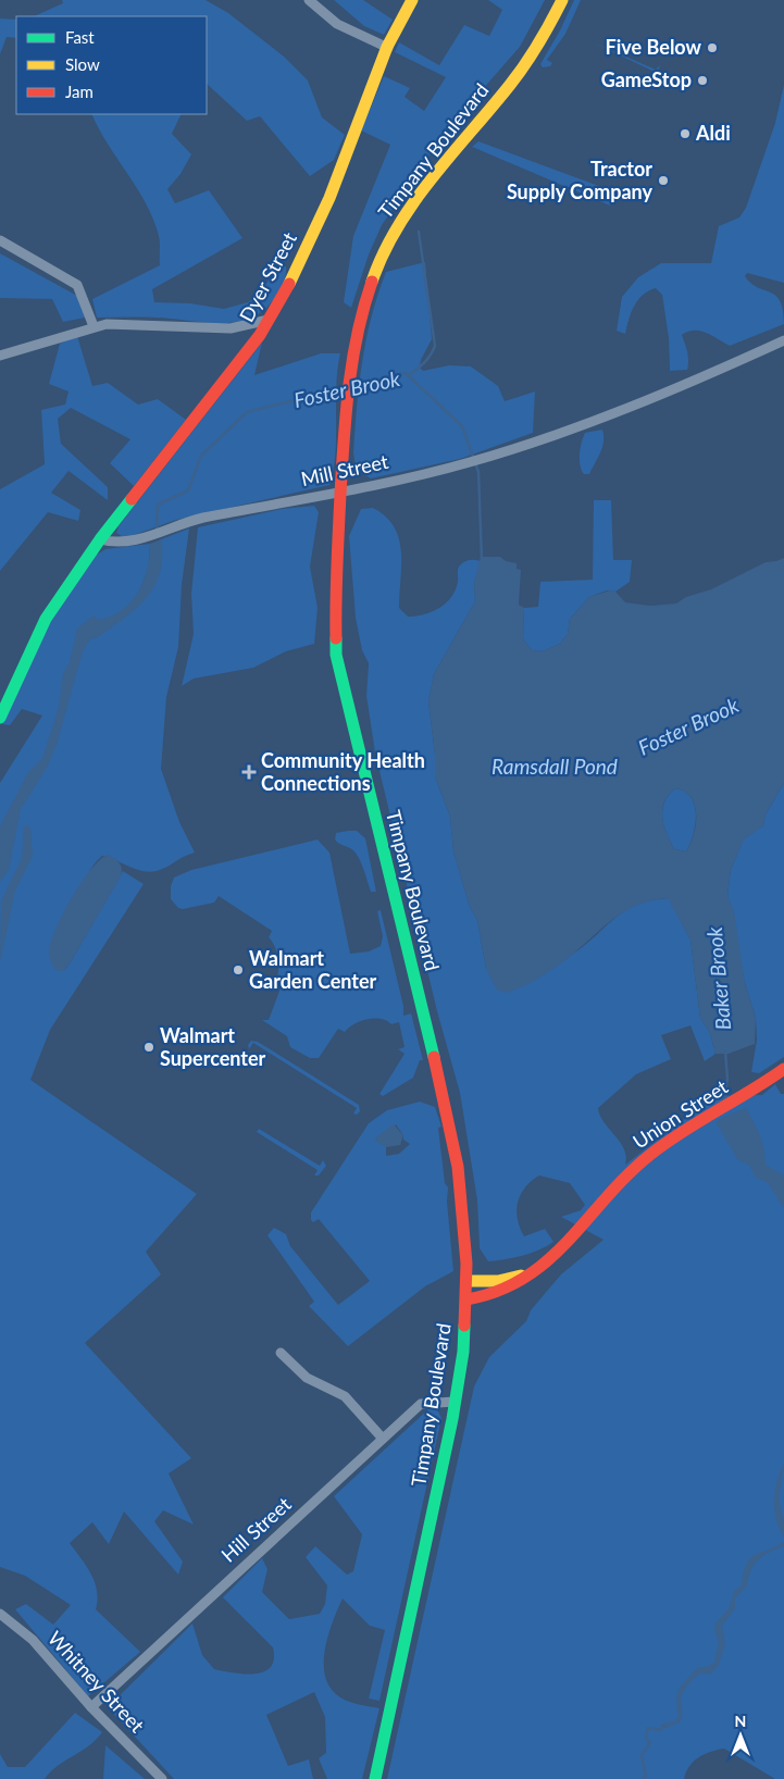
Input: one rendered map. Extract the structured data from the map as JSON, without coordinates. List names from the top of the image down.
{
  "streets": {
    "main road": ["Timpany Boulevard", "Dyer Street", "Union Street"],
    "street": ["Mill Street", "Hill Street", "Whitney Street"]
  },
  "crossings": [
    ["Timpany Boulevard", "Mill Street"],
    ["Timpany Boulevard", "Hill Street"],
    ["Dyer Street", "Mill Street"],
    ["Hill Street", "Whitney Street"]
  ],
  "water": ["Foster Brook", "Ramsdall Pond", "Baker Brook"],
  "places": {
    "other": [
      "Five Below",
      "GameStop",
      "Aldi",
      "Tractor Supply Company",
      "Walmart Garden Center",
      "Walmart Supercenter"
    ],
    "health": ["Community Health Connections"]
  },
  "legend": ["Fast", "Slow", "Jam"],
  "north": "top"
}
